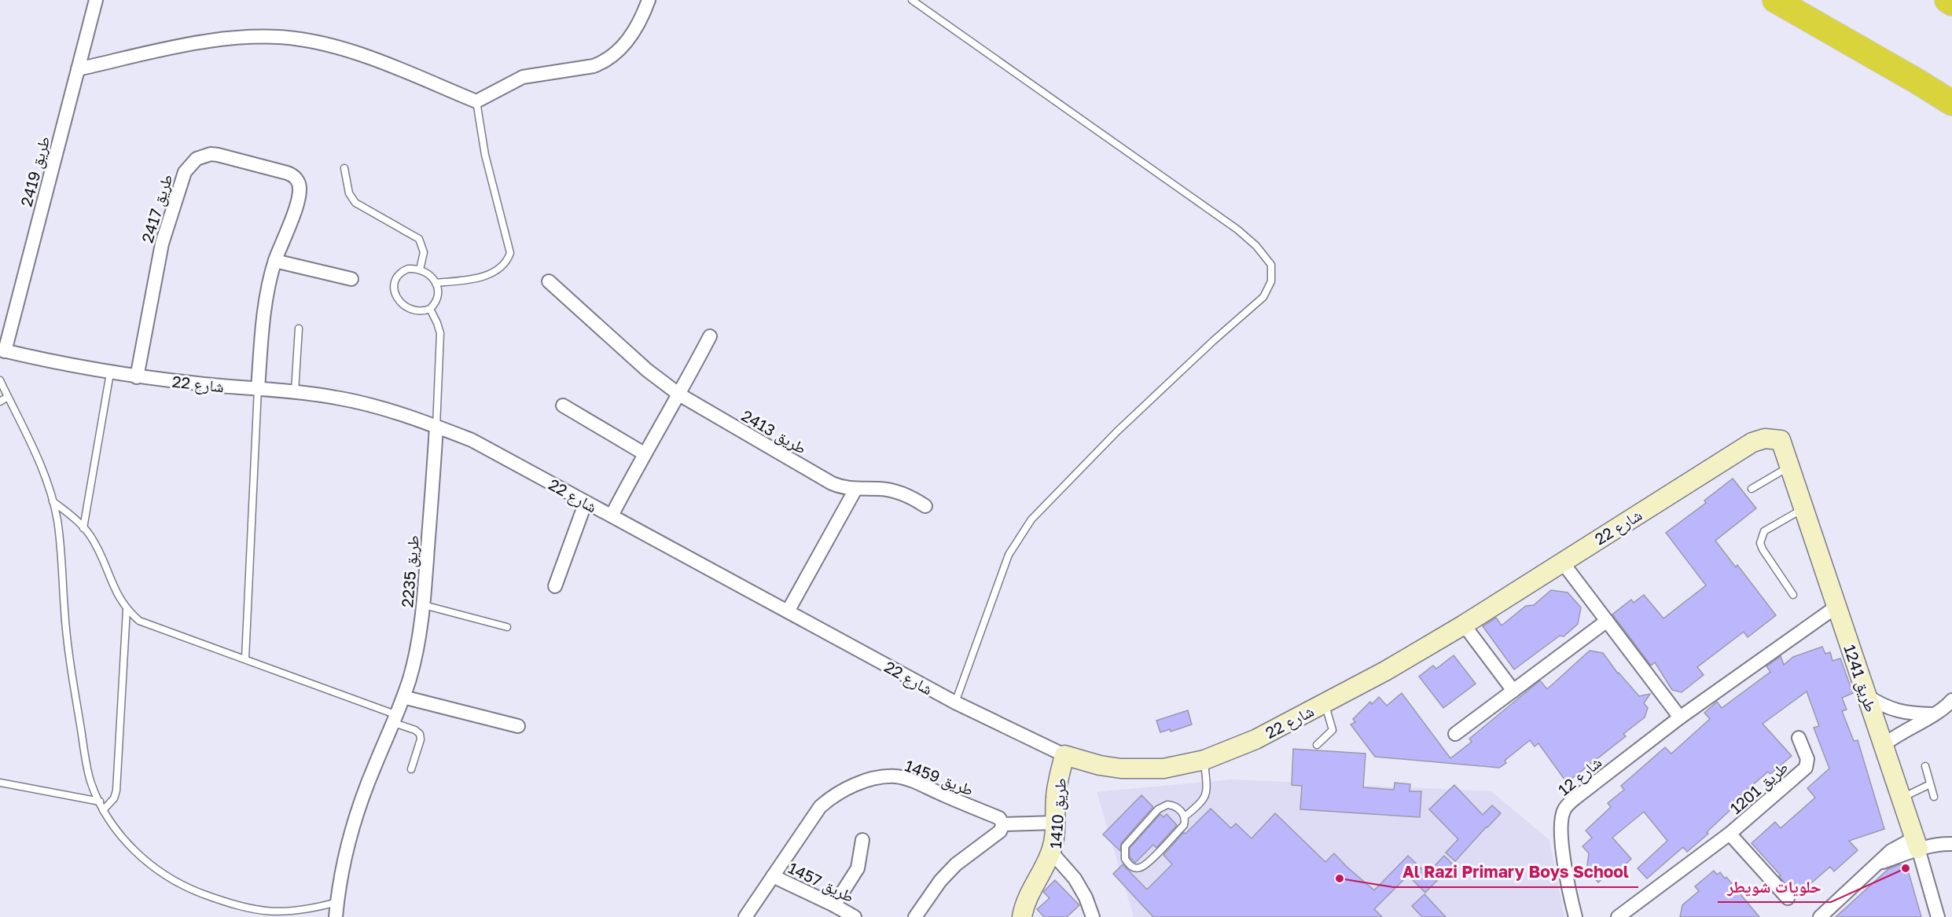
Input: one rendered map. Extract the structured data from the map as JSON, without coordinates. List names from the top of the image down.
{
  "streets": {
    "street": [
      "طريق 2419",
      "طريق 2417",
      "شارع 22",
      "طريق 2413",
      "طريق 2235",
      "طريق 1241",
      "شارع 12",
      "طريق 1459",
      "طريق 1201",
      "طريق 1410",
      "طريق 1457"
    ]
  },
  "crossings": [
    ["طريق 2419", "شارع 22"],
    ["طريق 2417", "شارع 22"],
    ["شارع 22", "طريق 2235"],
    ["شارع 22", "طريق 1241"],
    ["شارع 22", "طريق 1410"],
    ["طريق 1241", "شارع 12"],
    ["طريق 1459", "طريق 1457"]
  ],
  "places": ["حلويات شويطر", "Al Razi Primary Boys School"]
}
